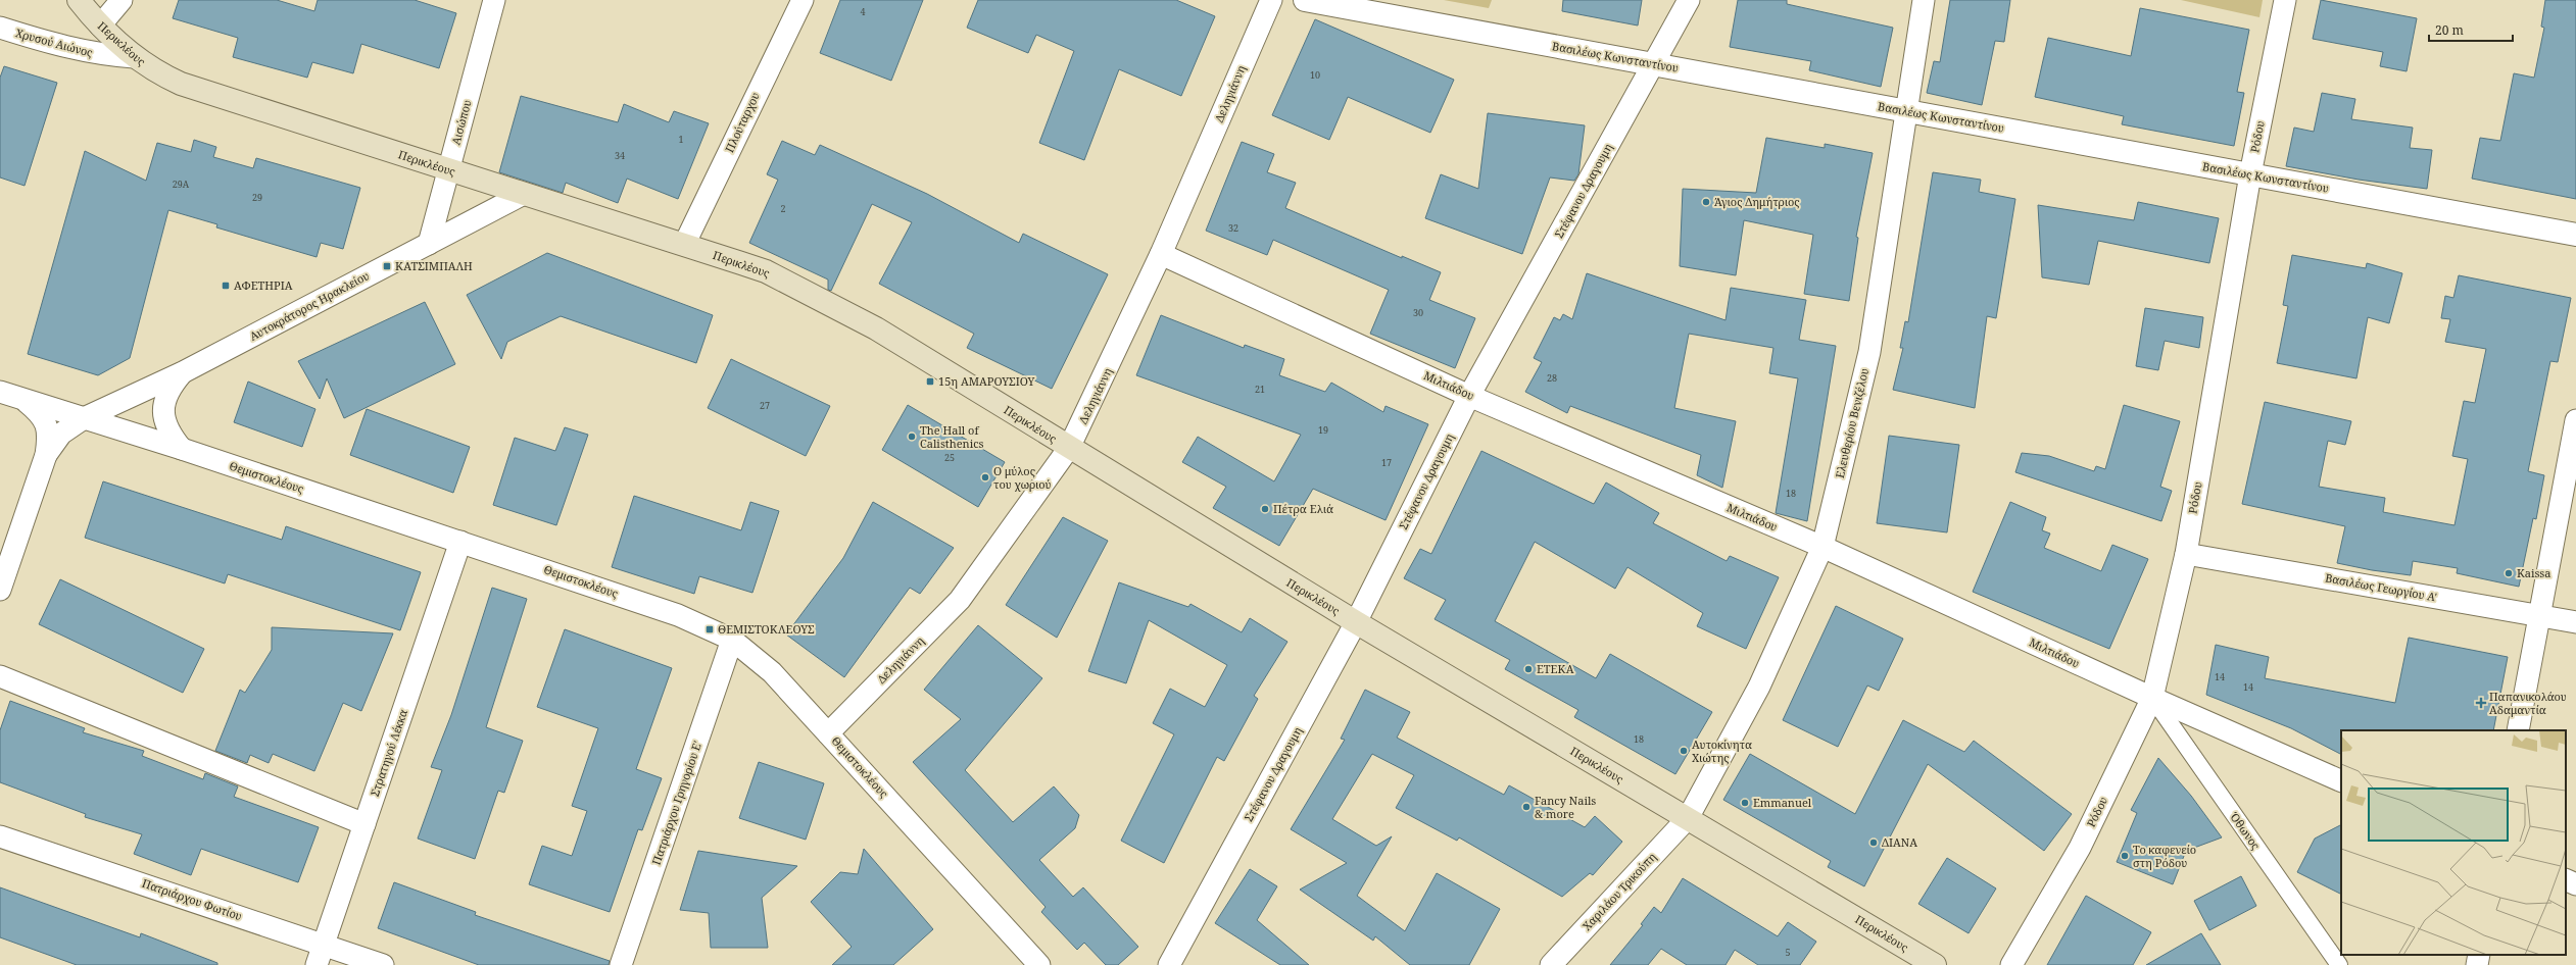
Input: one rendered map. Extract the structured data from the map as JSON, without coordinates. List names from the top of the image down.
{
  "streets": {
    "main road": ["Περικλέους"],
    "street": [
      "Χρυσού Αιώνος",
      "Βασιλέως Κωνσταντίνου",
      "Δεληγιάννη",
      "Αισώπου",
      "Πλούταρχου",
      "Ρόδου",
      "Στέφανου Δραγουμη",
      "Αυτοκράτορος Ηρακλείου",
      "Μιλτιάδου",
      "Ελευθερίου Βενιζέλου",
      "Θεμιστοκλέους",
      "Βασιλέως Γεωργίου Α'",
      "Στρατηγού Λέκκα",
      "Πατριάρχου Γρηγορίου Ε'",
      "Όθωνος",
      "Χαριλάου Τρικούπη",
      "Πατριάρχου Φωτίου"
    ]
  },
  "crossings": [
    ["Χρυσού Αιώνος", "Περικλέους"],
    ["Περικλέους", "Δεληγιάννη"],
    ["Περικλέους", "Αισώπου"],
    ["Περικλέους", "Πλούταρχου"],
    ["Περικλέους", "Στέφανου Δραγουμη"],
    ["Περικλέους", "Αυτοκράτορος Ηρακλείου"],
    ["Περικλέους", "Ελευθερίου Βενιζέλου"],
    ["Περικλέους", "Χαριλάου Τρικούπη"],
    ["Βασιλέως Κωνσταντίνου", "Ρόδου"],
    ["Βασιλέως Κωνσταντίνου", "Στέφανου Δραγουμη"],
    ["Βασιλέως Κωνσταντίνου", "Ελευθερίου Βενιζέλου"],
    ["Δεληγιάννη", "Μιλτιάδου"],
    ["Δεληγιάννη", "Θεμιστοκλέους"],
    ["Αισώπου", "Αυτοκράτορος Ηρακλείου"],
    ["Ρόδου", "Μιλτιάδου"],
    ["Ρόδου", "Βασιλέως Γεωργίου Α'"],
    ["Ρόδου", "Όθωνος"],
    ["Στέφανου Δραγουμη", "Μιλτιάδου"],
    ["Αυτοκράτορος Ηρακλείου", "Θεμιστοκλέους"],
    ["Μιλτιάδου", "Ελευθερίου Βενιζέλου"],
    ["Μιλτιάδου", "Όθωνος"],
    ["Ελευθερίου Βενιζέλου", "Χαριλάου Τρικούπη"],
    ["Θεμιστοκλέους", "Στρατηγού Λέκκα"],
    ["Θεμιστοκλέους", "Πατριάρχου Γρηγορίου Ε'"],
    ["Στρατηγού Λέκκα", "Πατριάρχου Φωτίου"]
  ],
  "places": {
    "other": [
      "Άγιος Δημήτριος",
      "The Hall of Calisthenics",
      "Ο μύλος του χωριού",
      "Πέτρα Ελιά",
      "Kaissa",
      "ΕΤΕΚΑ",
      "Αυτοκίνητα Χιώτης",
      "Emmanuel",
      "Fancy Nails & more",
      "ΔΙΑΝΑ",
      "Το καφενείο στη Ρόδου"
    ],
    "transit": [
      "ΚΑΤΣΙΜΠΑΛΗ",
      "ΑΦΕΤΗΡΙΑ",
      "15η ΑΜΑΡΟΥΣΙΟΥ",
      "ΘΕΜΙΣΤΟΚΛΕΟΥΣ"
    ],
    "health": ["Παπανικολάου Αδαμαντία"]
  },
  "house_numbers": [
    "4",
    "10",
    "1",
    "34",
    "29Α",
    "29",
    "2",
    "32",
    "30",
    "28",
    "21",
    "27",
    "19",
    "25",
    "17",
    "18",
    "14",
    "14",
    "18",
    "5"
  ],
  "scale_bar": "20 m"
}
